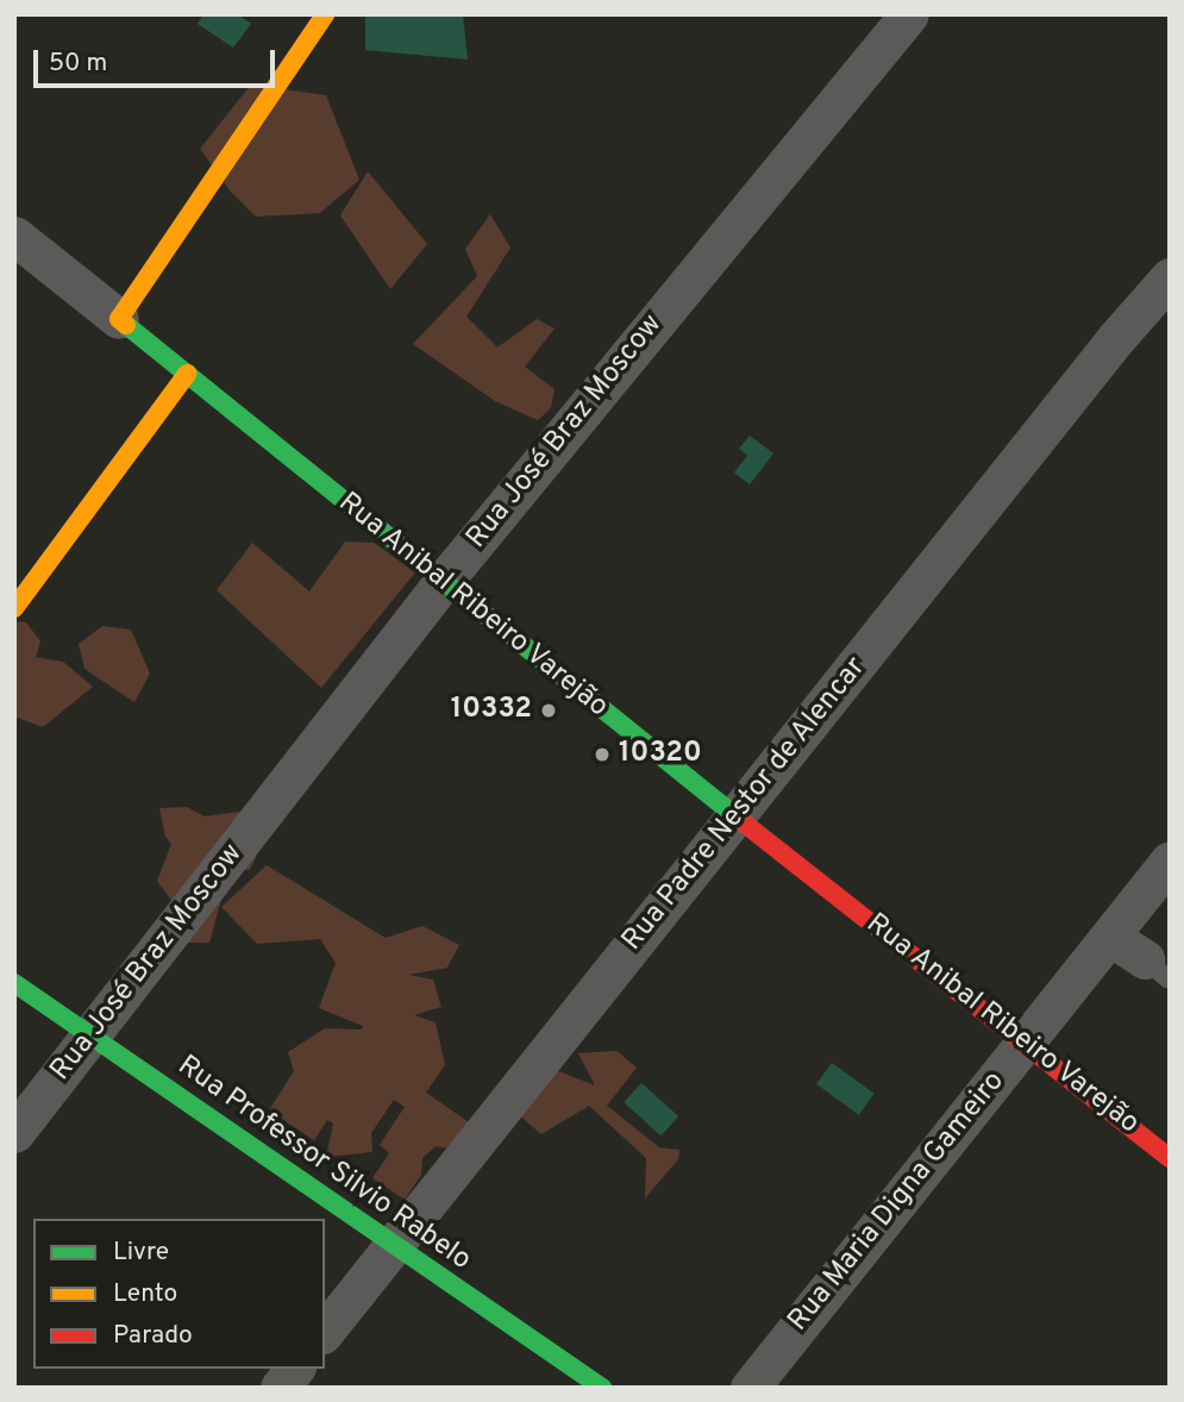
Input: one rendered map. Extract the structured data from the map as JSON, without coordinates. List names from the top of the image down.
{
  "streets": {
    "street": [
      "Rua José Braz Moscow",
      "Rua Anibal Ribeiro Varejão",
      "Rua Padre Nestor de Alencar",
      "Rua Professor Silvio Rabelo",
      "Rua Maria Digna Gameiro"
    ]
  },
  "crossings": [
    ["Rua José Braz Moscow", "Rua Anibal Ribeiro Varejão"],
    ["Rua José Braz Moscow", "Rua Professor Silvio Rabelo"],
    ["Rua Anibal Ribeiro Varejão", "Rua Padre Nestor de Alencar"],
    ["Rua Anibal Ribeiro Varejão", "Rua Maria Digna Gameiro"],
    ["Rua Padre Nestor de Alencar", "Rua Professor Silvio Rabelo"]
  ],
  "places": ["10332", "10320"],
  "legend": ["Livre", "Lento", "Parado"],
  "scale_bar": "50 m"
}
